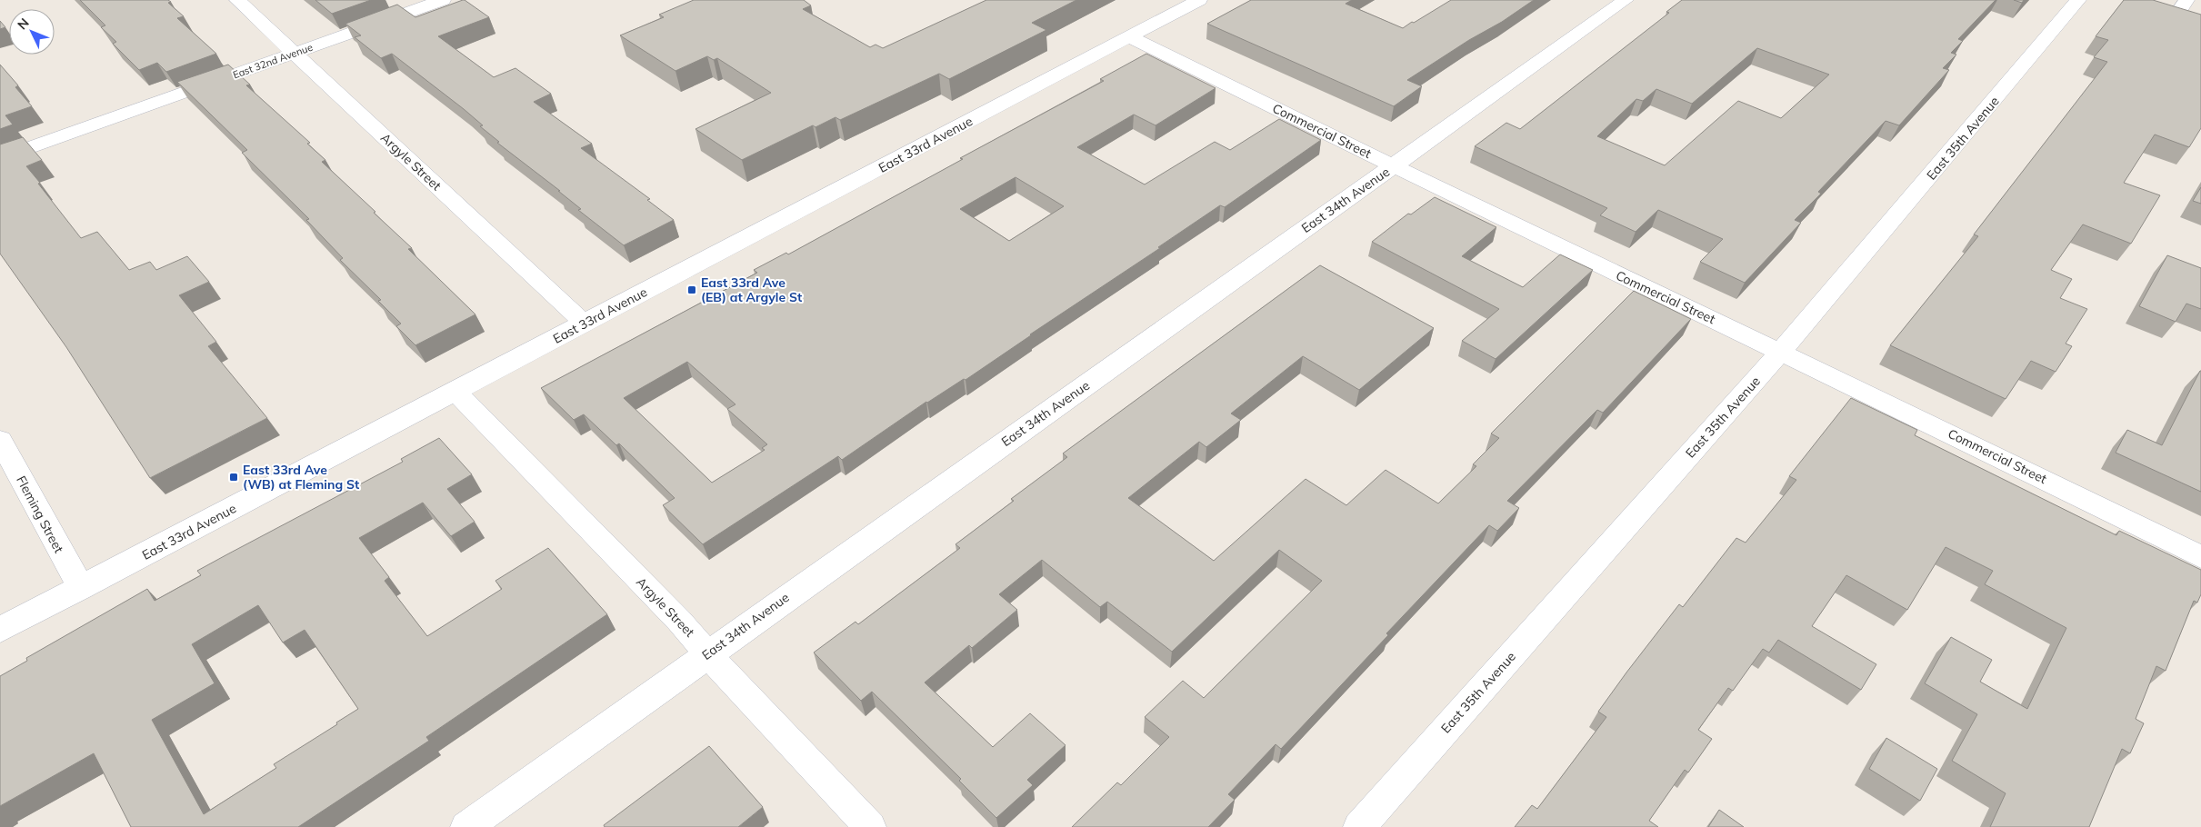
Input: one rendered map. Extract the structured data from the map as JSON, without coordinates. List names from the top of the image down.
{
  "streets": {
    "street": [
      "East 32nd Avenue",
      "Commercial Street",
      "East 35th Avenue",
      "East 33rd Avenue",
      "Argyle Street",
      "East 34th Avenue",
      "Fleming Street"
    ]
  },
  "crossings": [
    ["East 32nd Avenue", "Argyle Street"],
    ["Commercial Street", "East 35th Avenue"],
    ["Commercial Street", "East 33rd Avenue"],
    ["Commercial Street", "East 34th Avenue"],
    ["East 33rd Avenue", "Argyle Street"],
    ["East 33rd Avenue", "Fleming Street"],
    ["Argyle Street", "East 34th Avenue"]
  ],
  "places": {
    "transit": ["East 33rd Ave (EB) at Argyle St", "East 33rd Ave (WB) at Fleming St"]
  },
  "north": "top left"
}
